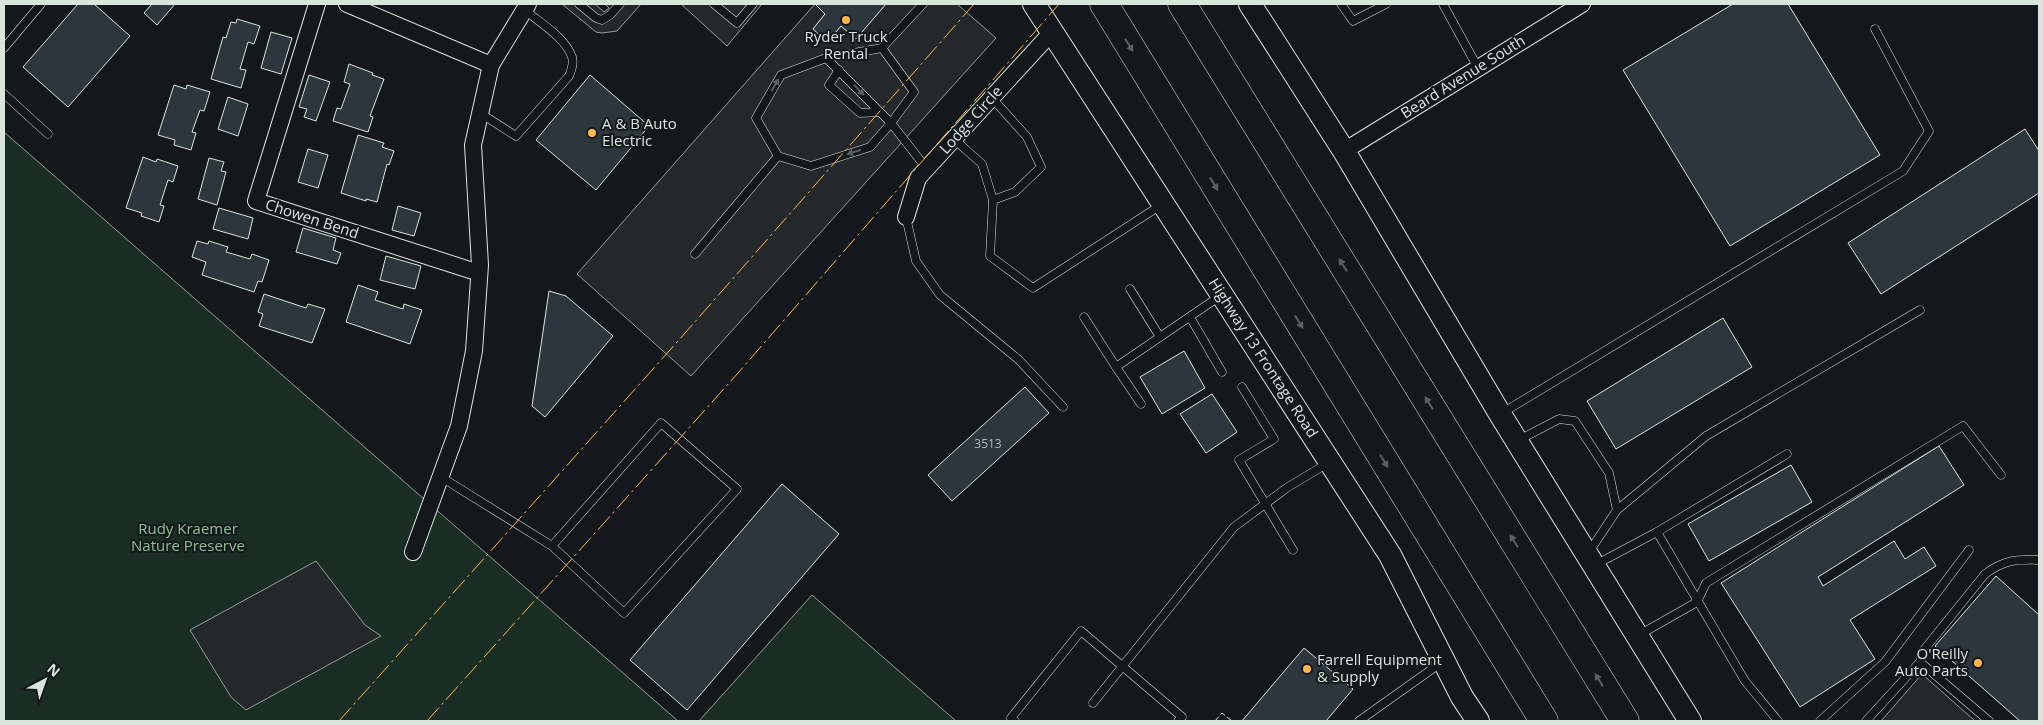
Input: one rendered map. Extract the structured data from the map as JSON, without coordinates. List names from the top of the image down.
{
  "streets": {
    "street": [
      "Beard Avenue South",
      "Lodge Circle",
      "Chowen Bend",
      "Highway 13 Frontage Road"
    ]
  },
  "crossings": [
    ["Lodge Circle", "Highway 13 Frontage Road"]
  ],
  "parks": ["Rudy Kraemer Nature Preserve"],
  "places": [
    "Ryder Truck Rental",
    "A & B Auto Electric",
    "O'Reilly Auto Parts",
    "Farrell Equipment & Supply"
  ],
  "house_numbers": ["3513"],
  "north": "top right"
}
